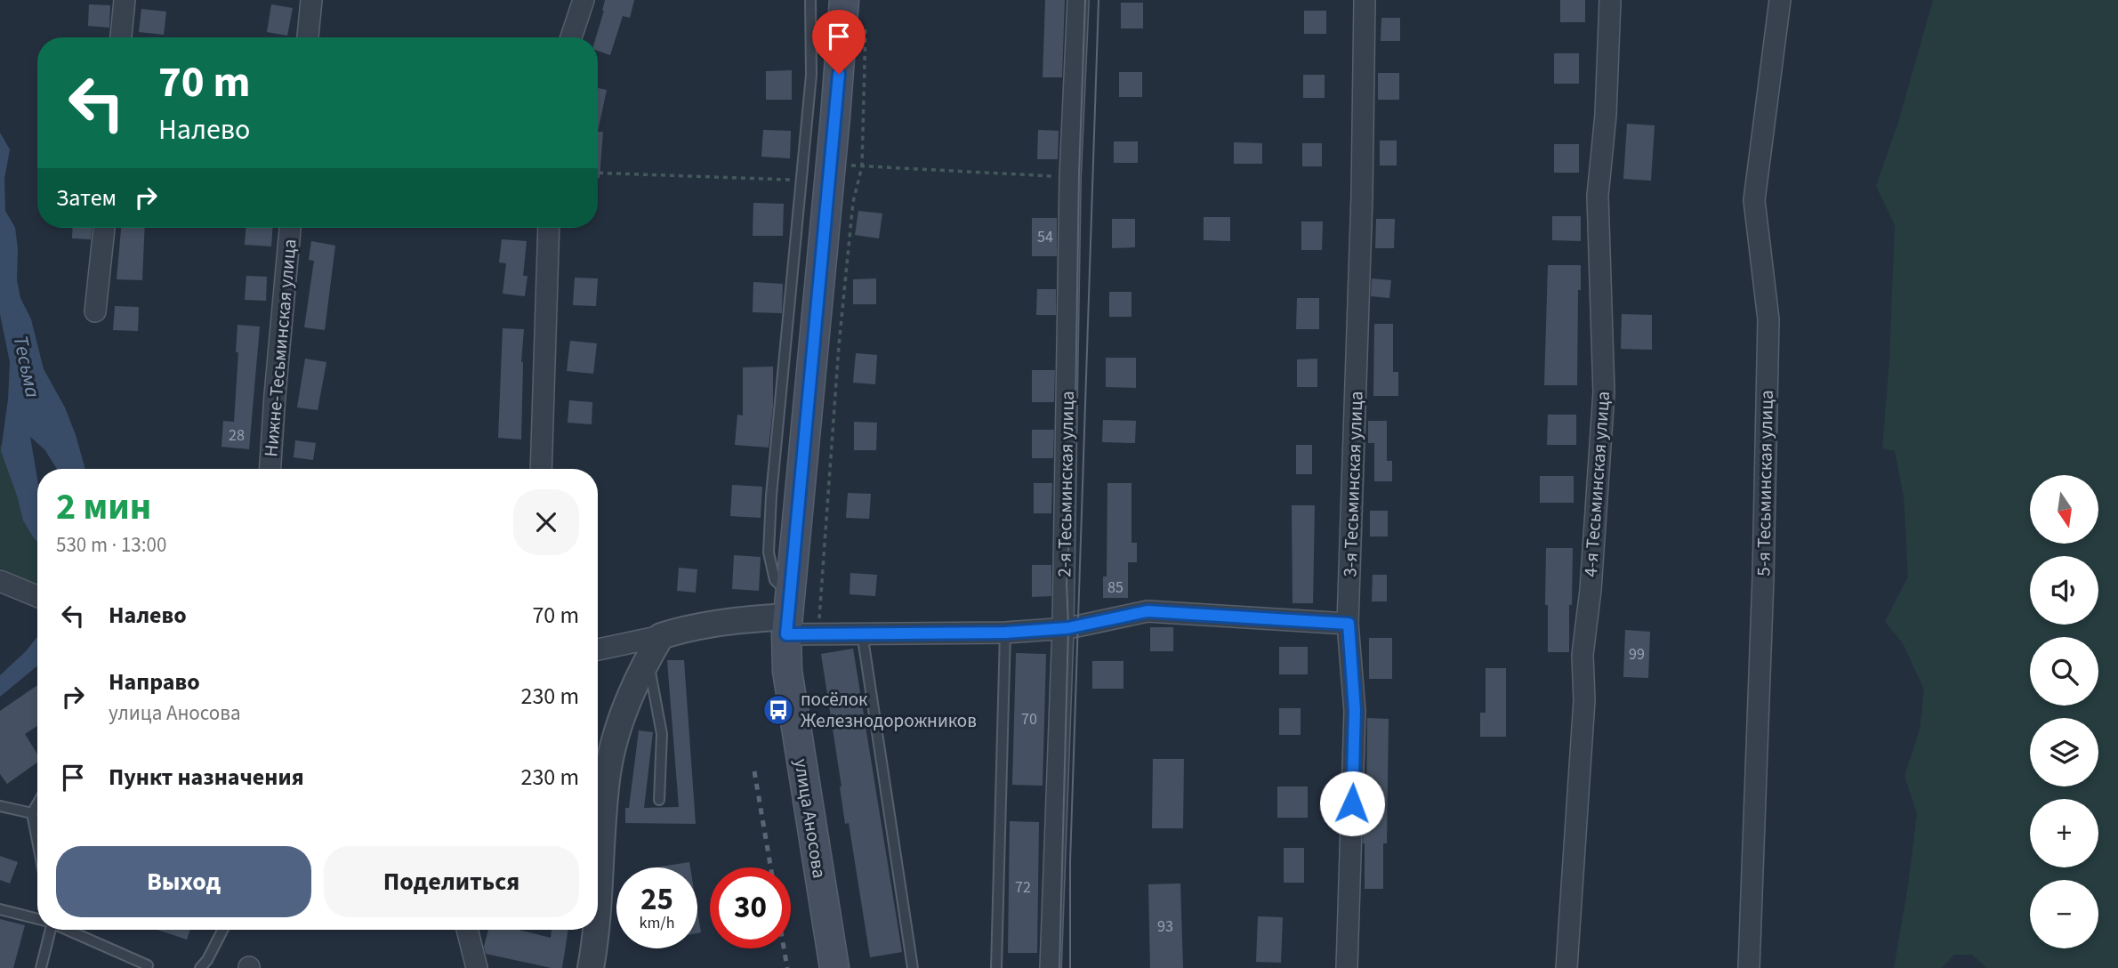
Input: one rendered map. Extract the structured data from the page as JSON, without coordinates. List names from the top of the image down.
{
  "streets": {
    "main road": ["улица Аносова"],
    "street": [
      "Нижне-Тесьминская улица",
      "5-я Тесьминская улица",
      "2-я Тесьминская улица",
      "3-я Тесьминская улица",
      "4-я Тесьминская улица"
    ]
  },
  "water": ["Тесьма"],
  "places": {
    "bus stop": ["посёлок Железнодорожников"]
  },
  "house_numbers": [
    "54",
    "28",
    "85",
    "99",
    "70",
    "72",
    "93"
  ],
  "north": "bottom",
  "page": {
    "turn": ["70 m", "Налево"],
    "then": "Затем",
    "heading": ["2 мин", "530 m · 13:00"],
    "map_buttons": ["+", "−"],
    "list": [
      {
        "name": "Налево",
        "value": "70 m"
      },
      {
        "name": "Направо",
        "note": "улица Аносова",
        "value": "230 m"
      },
      {
        "name": "Пункт назначения",
        "value": "230 m"
      }
    ],
    "buttons": ["Выход", "Поделиться"],
    "speed": "25 km/h",
    "limit": "30"
  }
}
